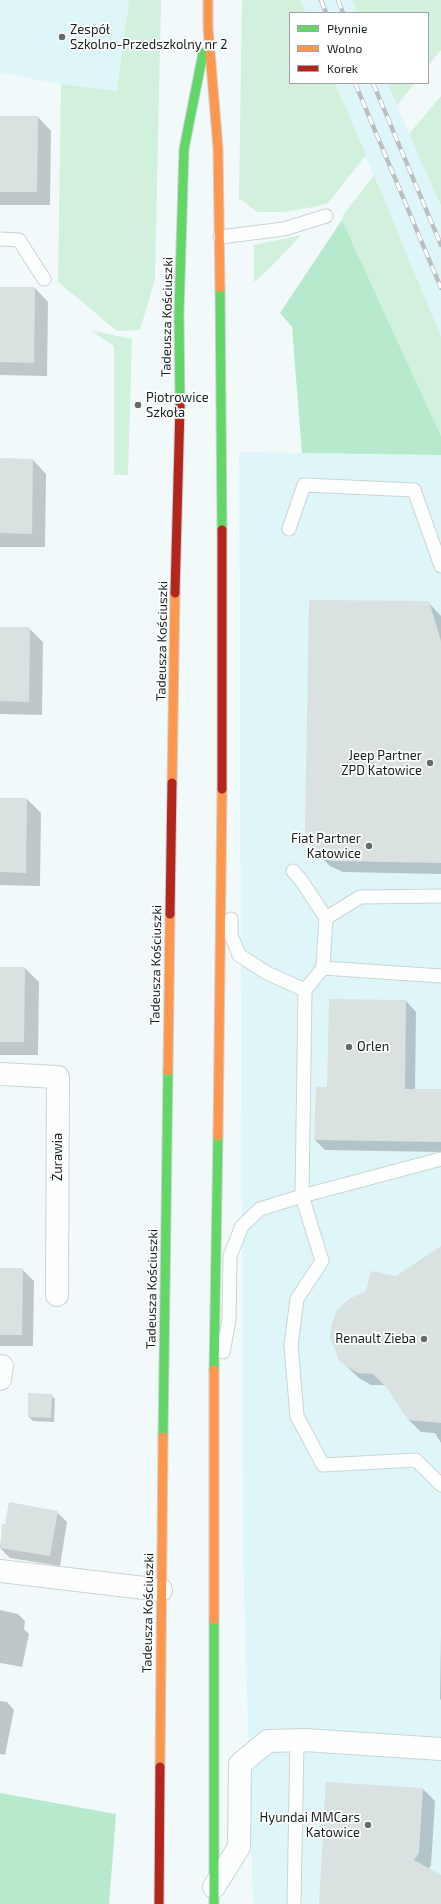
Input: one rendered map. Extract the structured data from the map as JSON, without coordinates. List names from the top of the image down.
{
  "streets": {
    "main road": ["Tadeusza Kościuszki"],
    "street": ["Żurawia"]
  },
  "places": [
    "Zespół Szkolno-Przedszkolny nr 2",
    "Piotrowice Szkoła",
    "Jeep Partner ZPD Katowice",
    "Fiat Partner Katowice",
    "Orlen",
    "Renault Zieba",
    "Hyundai MMCars Katowice"
  ],
  "legend": ["Płynnie", "Wolno", "Korek"]
}
